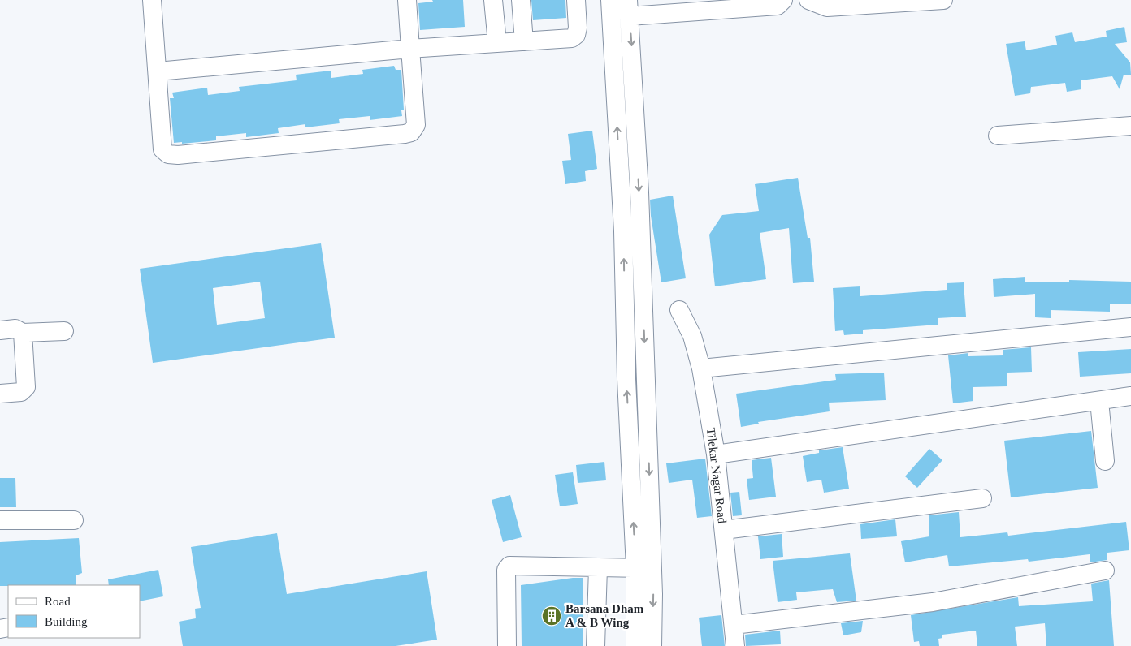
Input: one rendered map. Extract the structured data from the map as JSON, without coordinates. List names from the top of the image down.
{
  "streets": {
    "street": ["Tilekar Nagar Road"]
  },
  "places": {
    "building": ["Barsana Dham A & B Wing"]
  },
  "legend": ["Road", "Building"]
}
